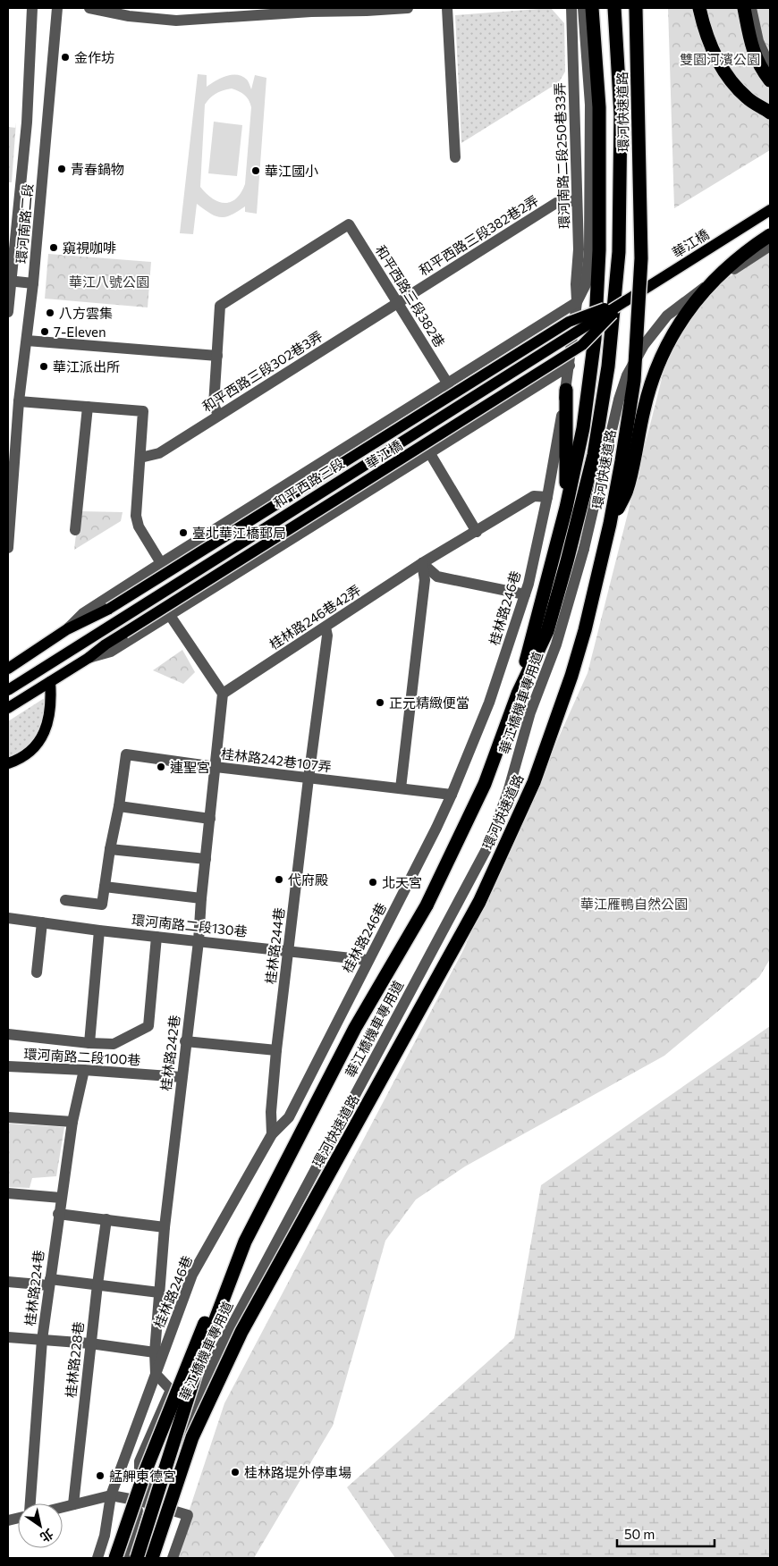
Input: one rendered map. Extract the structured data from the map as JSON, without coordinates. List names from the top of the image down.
{
  "streets": {
    "highway": ["環河快速道路"],
    "main road": ["華江橋", "和平西路三段"],
    "street": [
      "環河南路二段250巷33弄",
      "環河南路二段",
      "和平西路三段382巷2弄",
      "和平西路三段382巷",
      "和平西路三段302巷3弄",
      "桂林路246巷",
      "桂林路246巷42弄",
      "華江橋機車專用道",
      "桂林路242巷107弄",
      "環河南路二段130巷",
      "桂林路244巷",
      "桂林路242巷",
      "環河南路二段100巷",
      "桂林路224巷",
      "桂林路228巷"
    ]
  },
  "crossings": [
    ["環河南路二段250巷33弄", "和平西路三段382巷2弄"],
    ["環河南路二段250巷33弄", "和平西路三段"],
    ["環河南路二段250巷33弄", "桂林路246巷"],
    ["和平西路三段382巷2弄", "和平西路三段382巷"],
    ["和平西路三段382巷2弄", "和平西路三段302巷3弄"],
    ["華江橋", "和平西路三段"],
    ["和平西路三段382巷", "和平西路三段302巷3弄"],
    ["和平西路三段382巷", "和平西路三段"],
    ["和平西路三段", "桂林路246巷"],
    ["桂林路246巷", "桂林路246巷42弄"],
    ["桂林路246巷", "桂林路242巷107弄"],
    ["桂林路246巷", "環河南路二段130巷"],
    ["桂林路246巷", "桂林路244巷"],
    ["桂林路246巷", "桂林路242巷"],
    ["桂林路246巷42弄", "桂林路244巷"],
    ["桂林路246巷42弄", "桂林路242巷"],
    ["桂林路242巷107弄", "桂林路244巷"],
    ["桂林路242巷107弄", "桂林路242巷"],
    ["環河南路二段130巷", "桂林路244巷"],
    ["環河南路二段130巷", "桂林路242巷"],
    ["桂林路242巷", "環河南路二段100巷"],
    ["環河南路二段100巷", "桂林路224巷"]
  ],
  "parks": ["雙園河濱公園", "華江八號公園", "華江雁鴨自然公園"],
  "places": [
    "金作坊",
    "青春鍋物",
    "華江國小",
    "窺視咖啡",
    "八方雲集",
    "7-Eleven",
    "華江派出所",
    "臺北華江橋郵局",
    "正元精緻便當",
    "連聖宮",
    "代府殿",
    "北天宮",
    "桂林路堤外停車場",
    "艋舺東德宮"
  ],
  "scale_bar": "50 m",
  "north": "bottom right"
}
